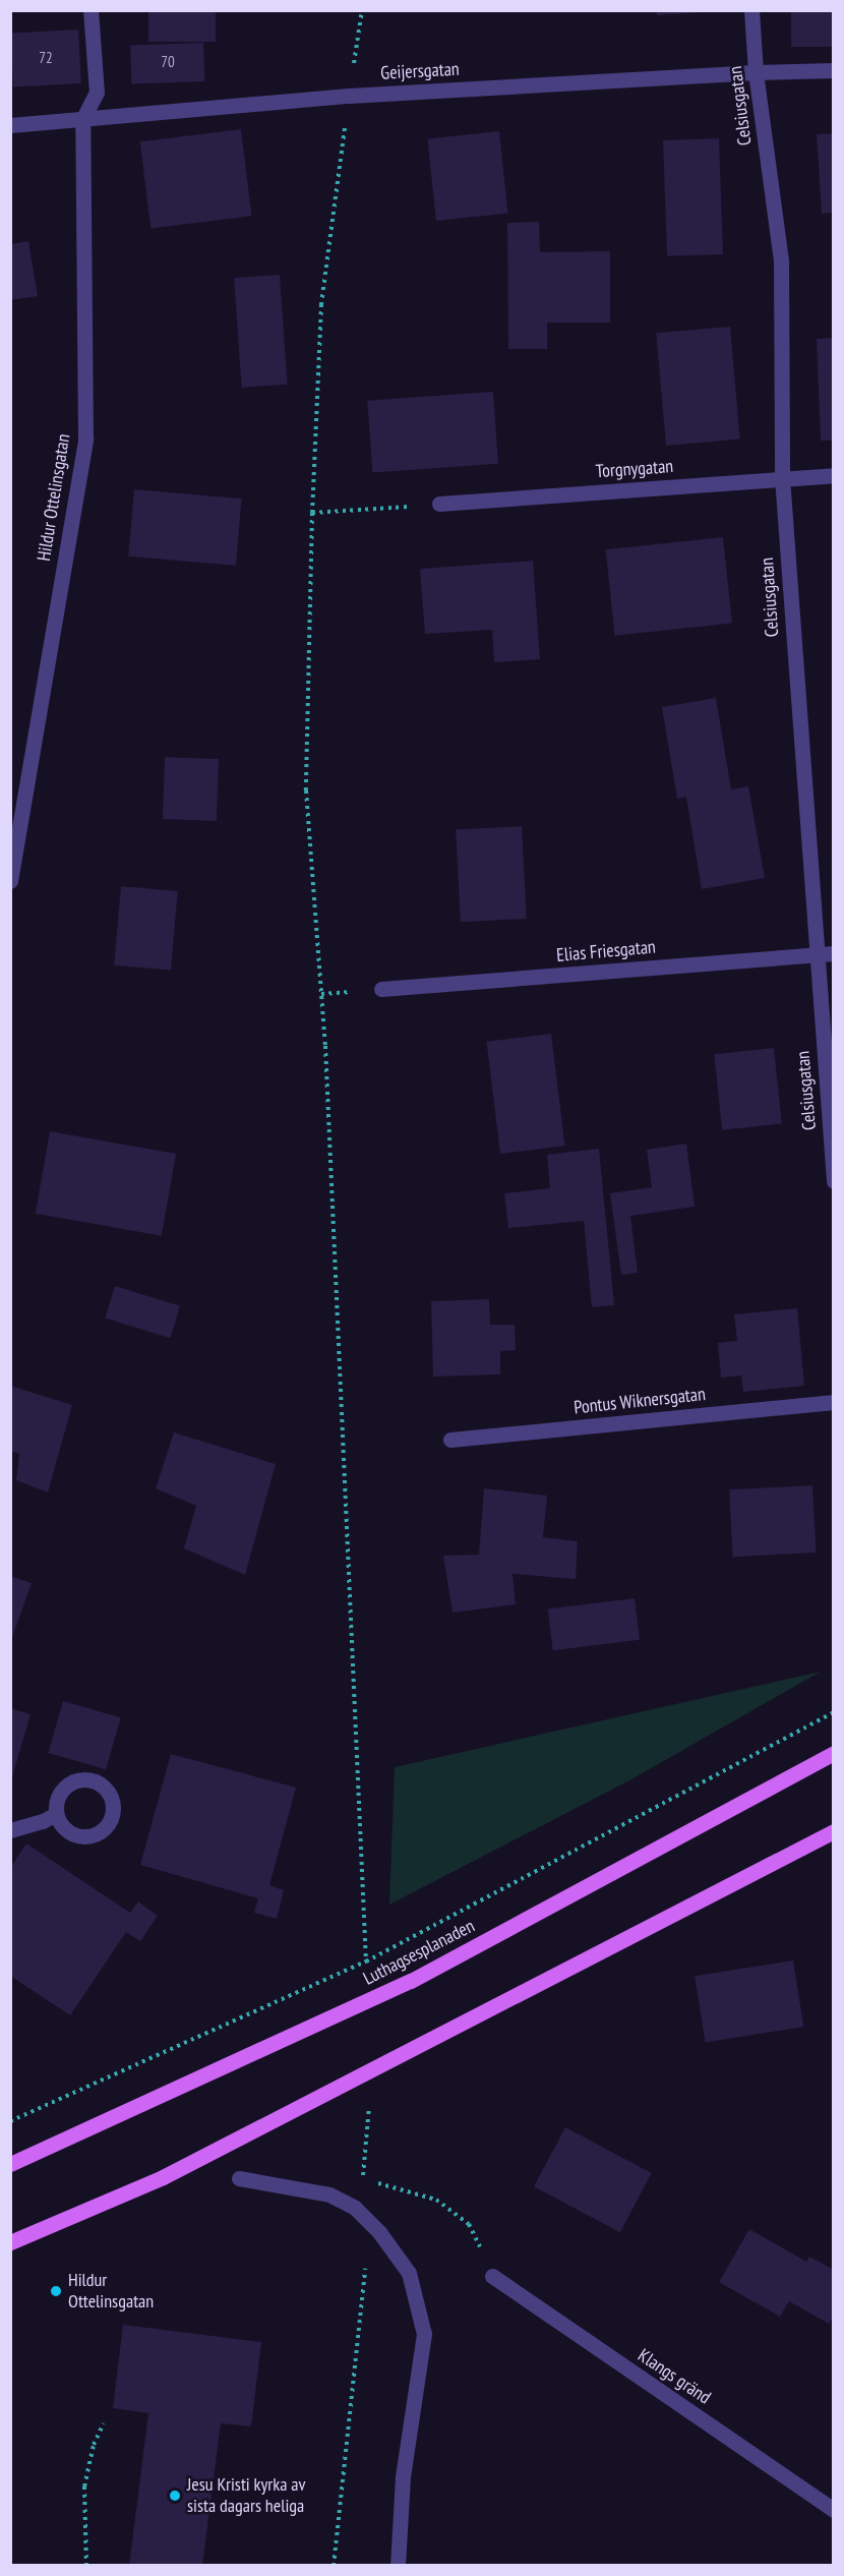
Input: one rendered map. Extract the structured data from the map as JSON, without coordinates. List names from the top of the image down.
{
  "streets": {
    "main road": ["Luthagsesplanaden"],
    "street": [
      "Geijersgatan",
      "Celsiusgatan",
      "Torgnygatan",
      "Hildur Ottelinsgatan",
      "Elias Friesgatan",
      "Pontus Wiknersgatan",
      "Klangs gränd"
    ]
  },
  "crossings": [
    ["Geijersgatan", "Celsiusgatan"],
    ["Geijersgatan", "Hildur Ottelinsgatan"],
    ["Celsiusgatan", "Torgnygatan"],
    ["Celsiusgatan", "Elias Friesgatan"]
  ],
  "places": ["Hildur Ottelinsgatan", "Jesu Kristi kyrka av sista dagars heliga"],
  "house_numbers": ["72", "70"]
}
